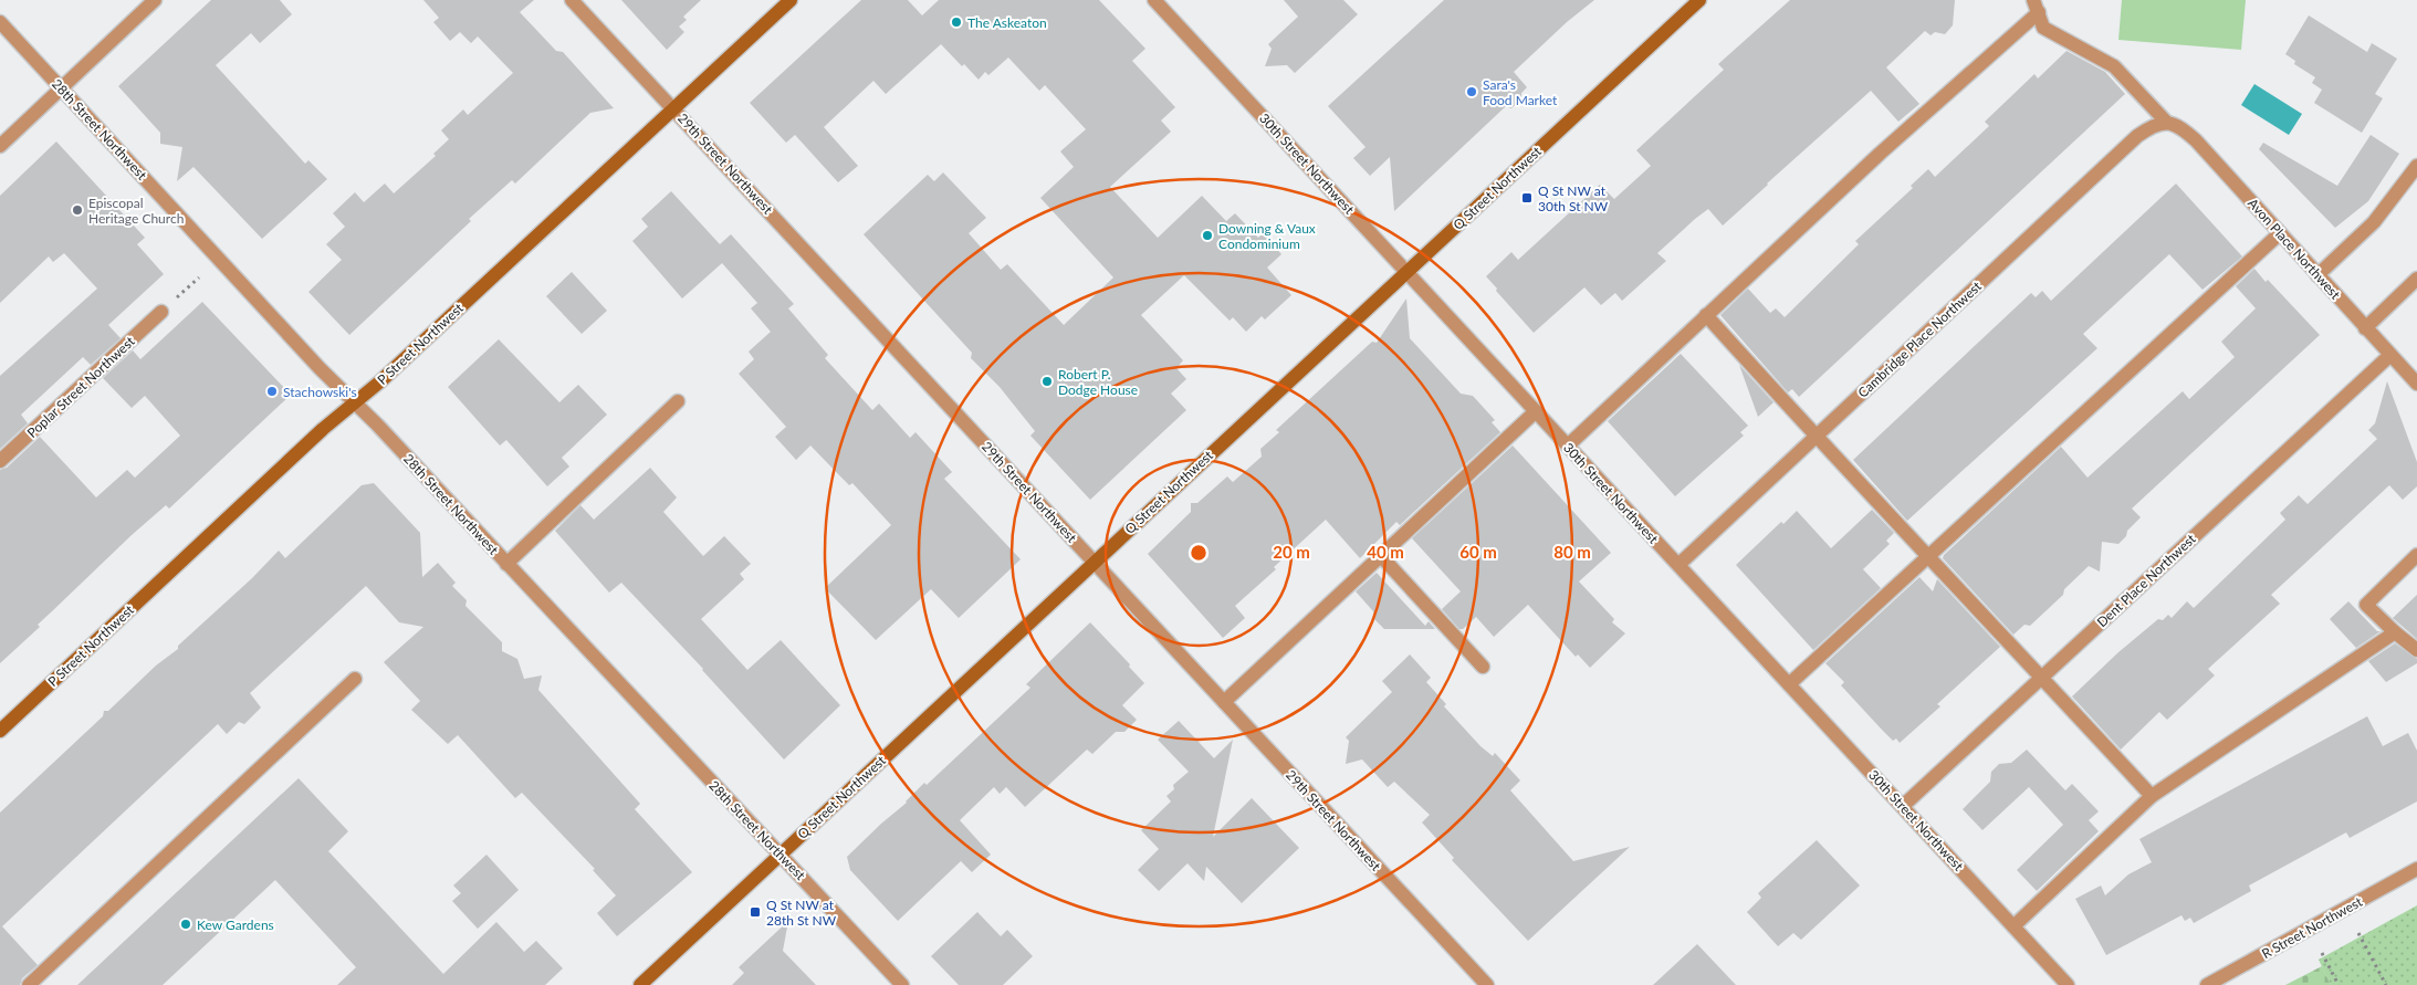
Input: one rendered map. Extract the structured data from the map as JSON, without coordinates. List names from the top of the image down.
{
  "streets": {
    "street": [
      "28th Street Northwest",
      "29th Street Northwest",
      "30th Street Northwest",
      "Q Street Northwest",
      "Avon Place Northwest",
      "Cambridge Place Northwest",
      "P Street Northwest",
      "Poplar Street Northwest",
      "Dent Place Northwest",
      "R Street Northwest"
    ]
  },
  "crossings": [
    ["28th Street Northwest", "Q Street Northwest"],
    ["28th Street Northwest", "P Street Northwest"],
    ["29th Street Northwest", "Q Street Northwest"],
    ["29th Street Northwest", "P Street Northwest"],
    ["30th Street Northwest", "Q Street Northwest"],
    ["30th Street Northwest", "Cambridge Place Northwest"],
    ["30th Street Northwest", "Dent Place Northwest"],
    ["Avon Place Northwest", "Cambridge Place Northwest"],
    ["Avon Place Northwest", "Dent Place Northwest"]
  ],
  "places": {
    "other": [
      "The Askeaton",
      "Sara's Food Market",
      "Episcopal Heritage Church",
      "Downing & Vaux Condominium",
      "Robert P. Dodge House",
      "Stachowski's",
      "Kew Gardens"
    ],
    "transit": ["Q St NW at 30th St NW", "Q St NW at 28th St NW"]
  },
  "rings": [
    "20 m",
    "40 m",
    "60 m",
    "80 m"
  ]
}
